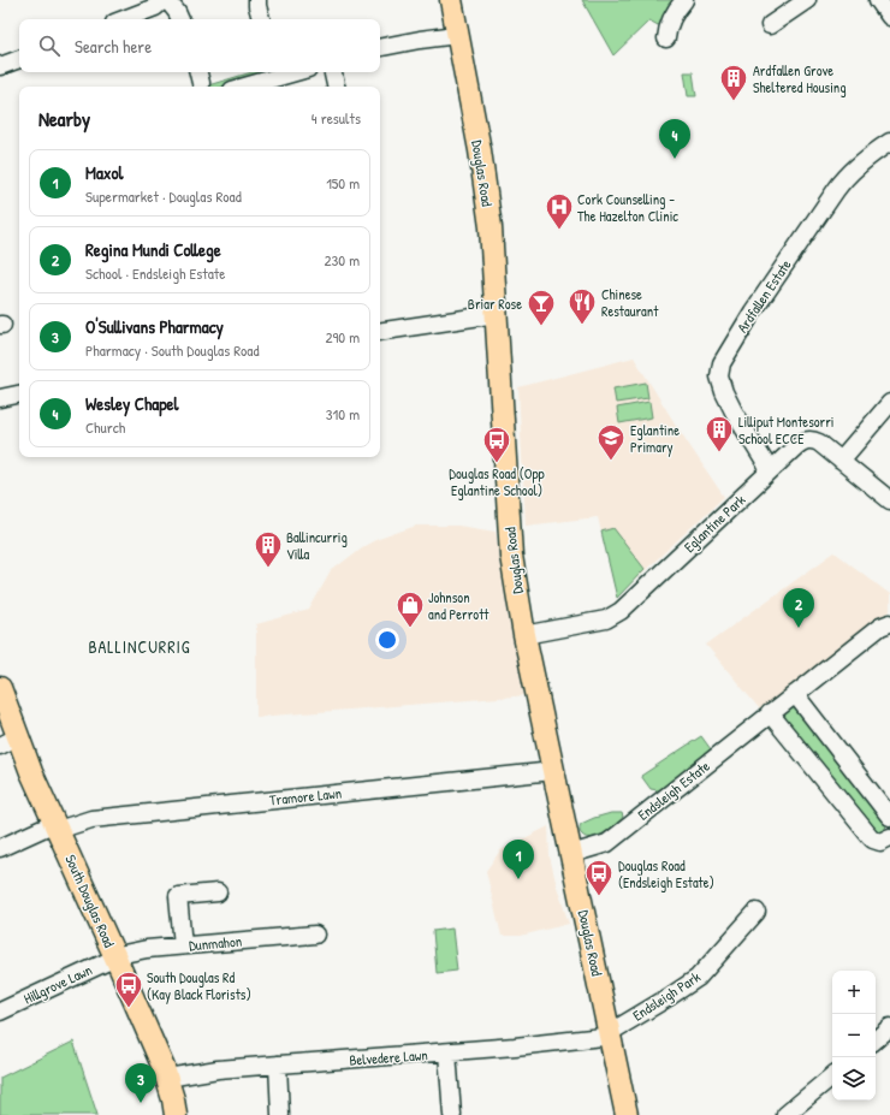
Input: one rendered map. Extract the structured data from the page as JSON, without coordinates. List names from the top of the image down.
{
  "streets": {
    "main road": ["Douglas Road", "South Douglas Road"],
    "street": [
      "Ardfallen Estate",
      "Eglantine Park",
      "Endsleigh Estate",
      "Tramore Lawn",
      "Dunmahon",
      "Hillgrove Lawn",
      "Endsleigh Park",
      "Belvedere Lawn"
    ]
  },
  "crossings": [
    ["Douglas Road", "Eglantine Park"],
    ["Douglas Road", "Endsleigh Estate"],
    ["Douglas Road", "Tramore Lawn"],
    ["Douglas Road", "Endsleigh Park"],
    ["Douglas Road", "Belvedere Lawn"],
    ["Ardfallen Estate", "Eglantine Park"],
    ["Tramore Lawn", "South Douglas Road"],
    ["South Douglas Road", "Dunmahon"],
    ["South Douglas Road", "Hillgrove Lawn"],
    ["South Douglas Road", "Belvedere Lawn"],
    ["Dunmahon", "Hillgrove Lawn"],
    ["Endsleigh Park", "Belvedere Lawn"]
  ],
  "districts": ["BALLINCURRIG"],
  "places": {
    "building": ["Ardfallen Grove Sheltered Housing", "Lilliput Montesorri School ECCE", "Ballincurrig Villa"],
    "hospital": ["Cork Counselling - The Hazelton Clinic"],
    "restaurant": ["Chinese Restaurant"],
    "bar": ["Briar Rose"],
    "school or university": ["Eglantine Primary"],
    "bus stop": ["Douglas Road (Opp Eglantine School)", "Douglas Road (Endsleigh Estate)", "South Douglas Rd (Kay Black Florists)"],
    "shop": ["Johnson and Perrott"]
  },
  "page": {
    "search": "Search here",
    "heading": ["Nearby", "4 results"],
    "pins": [
      "4",
      "2",
      "1",
      "3"
    ],
    "list": [
      {
        "mark": "1",
        "name": "Maxol",
        "note": "Supermarket · Douglas Road",
        "value": "150 m"
      },
      {
        "mark": "2",
        "name": "Regina Mundi College",
        "note": "School · Endsleigh Estate",
        "value": "230 m"
      },
      {
        "mark": "3",
        "name": "O'Sullivans Pharmacy",
        "note": "Pharmacy · South Douglas Road",
        "value": "290 m"
      },
      {
        "mark": "4",
        "name": "Wesley Chapel",
        "note": "Church",
        "value": "310 m"
      }
    ],
    "map_buttons": ["+", "−"]
  }
}
